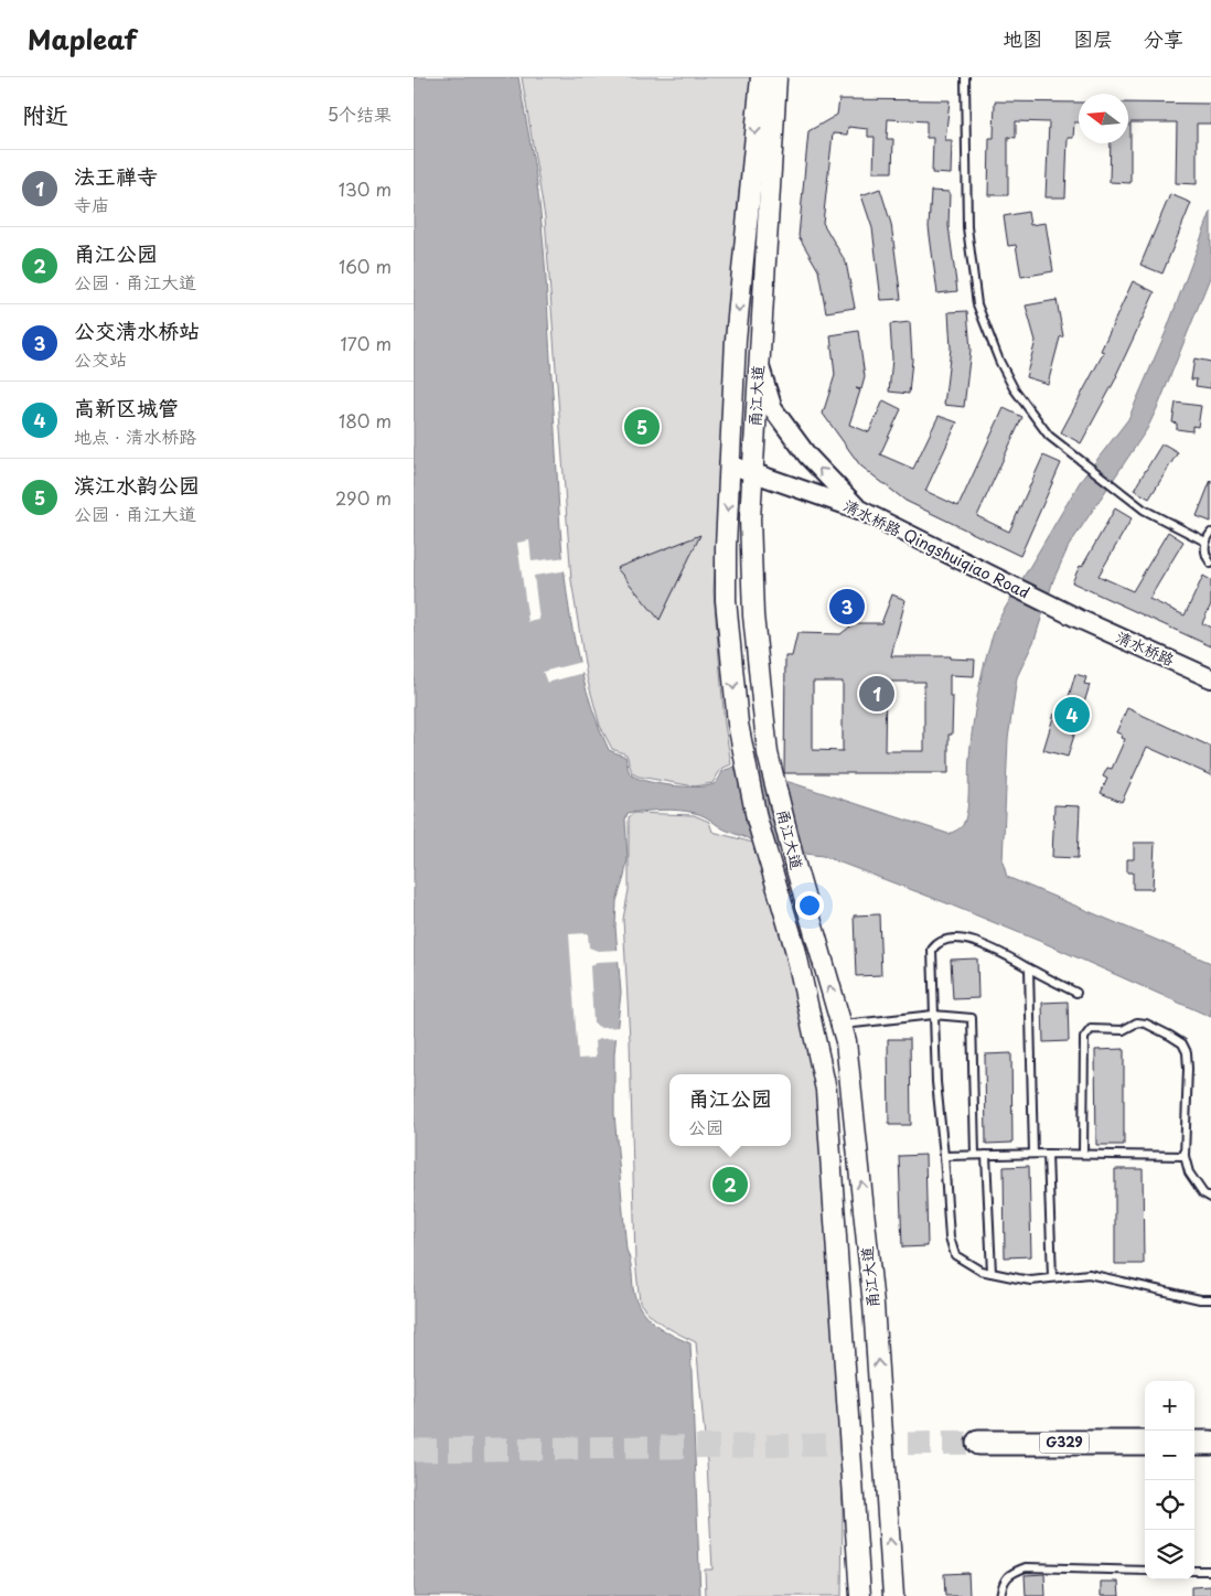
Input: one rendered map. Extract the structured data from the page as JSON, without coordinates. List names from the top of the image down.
{
  "streets": {
    "highway": ["G329"],
    "main road": ["甬江大道"],
    "street": ["清水桥路 Qingshuiqiao Road", "清水桥路"]
  },
  "crossings": [
    ["甬江大道", "清水桥路 Qingshuiqiao Road"],
    ["清水桥路 Qingshuiqiao Road", "清水桥路"]
  ],
  "north": "left",
  "page": {
    "header": "Mapleaf",
    "nav": ["地图", "图层", "分享"],
    "heading": ["附近", "5个结果"],
    "list": [
      {
        "mark": "1",
        "name": "法王禅寺",
        "note": "寺庙",
        "value": "130 m"
      },
      {
        "mark": "2",
        "name": "甬江公园",
        "note": "公园 · 甬江大道",
        "value": "160 m"
      },
      {
        "mark": "3",
        "name": "公交清水桥站",
        "note": "公交站",
        "value": "170 m"
      },
      {
        "mark": "4",
        "name": "高新区城管",
        "note": "地点 · 清水桥路",
        "value": "180 m"
      },
      {
        "mark": "5",
        "name": "滨江水韵公园",
        "note": "公园 · 甬江大道",
        "value": "290 m"
      }
    ],
    "pins": [
      "5",
      "3",
      "1",
      "4",
      "2"
    ],
    "popup": ["甬江公园", "公园"],
    "map_buttons": ["+", "−"]
  }
}
